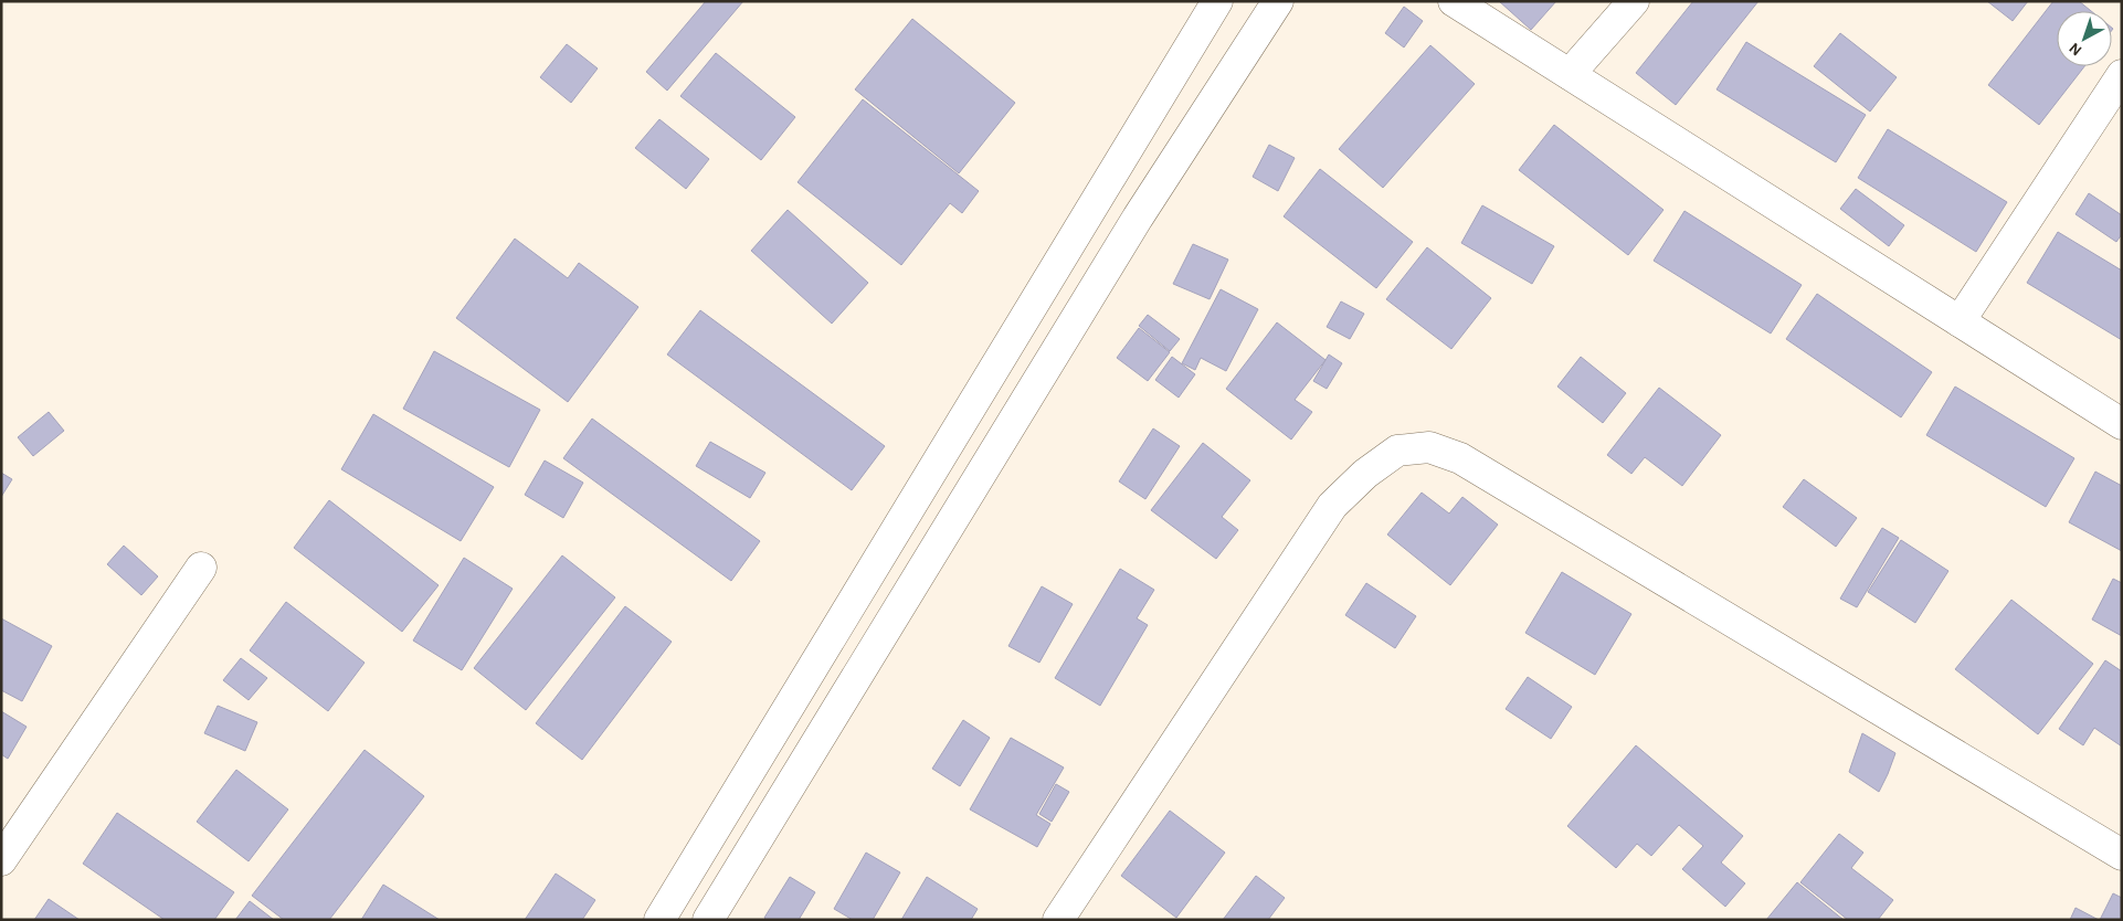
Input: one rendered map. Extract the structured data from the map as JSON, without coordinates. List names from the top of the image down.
{
  "north": "bottom left"
}
